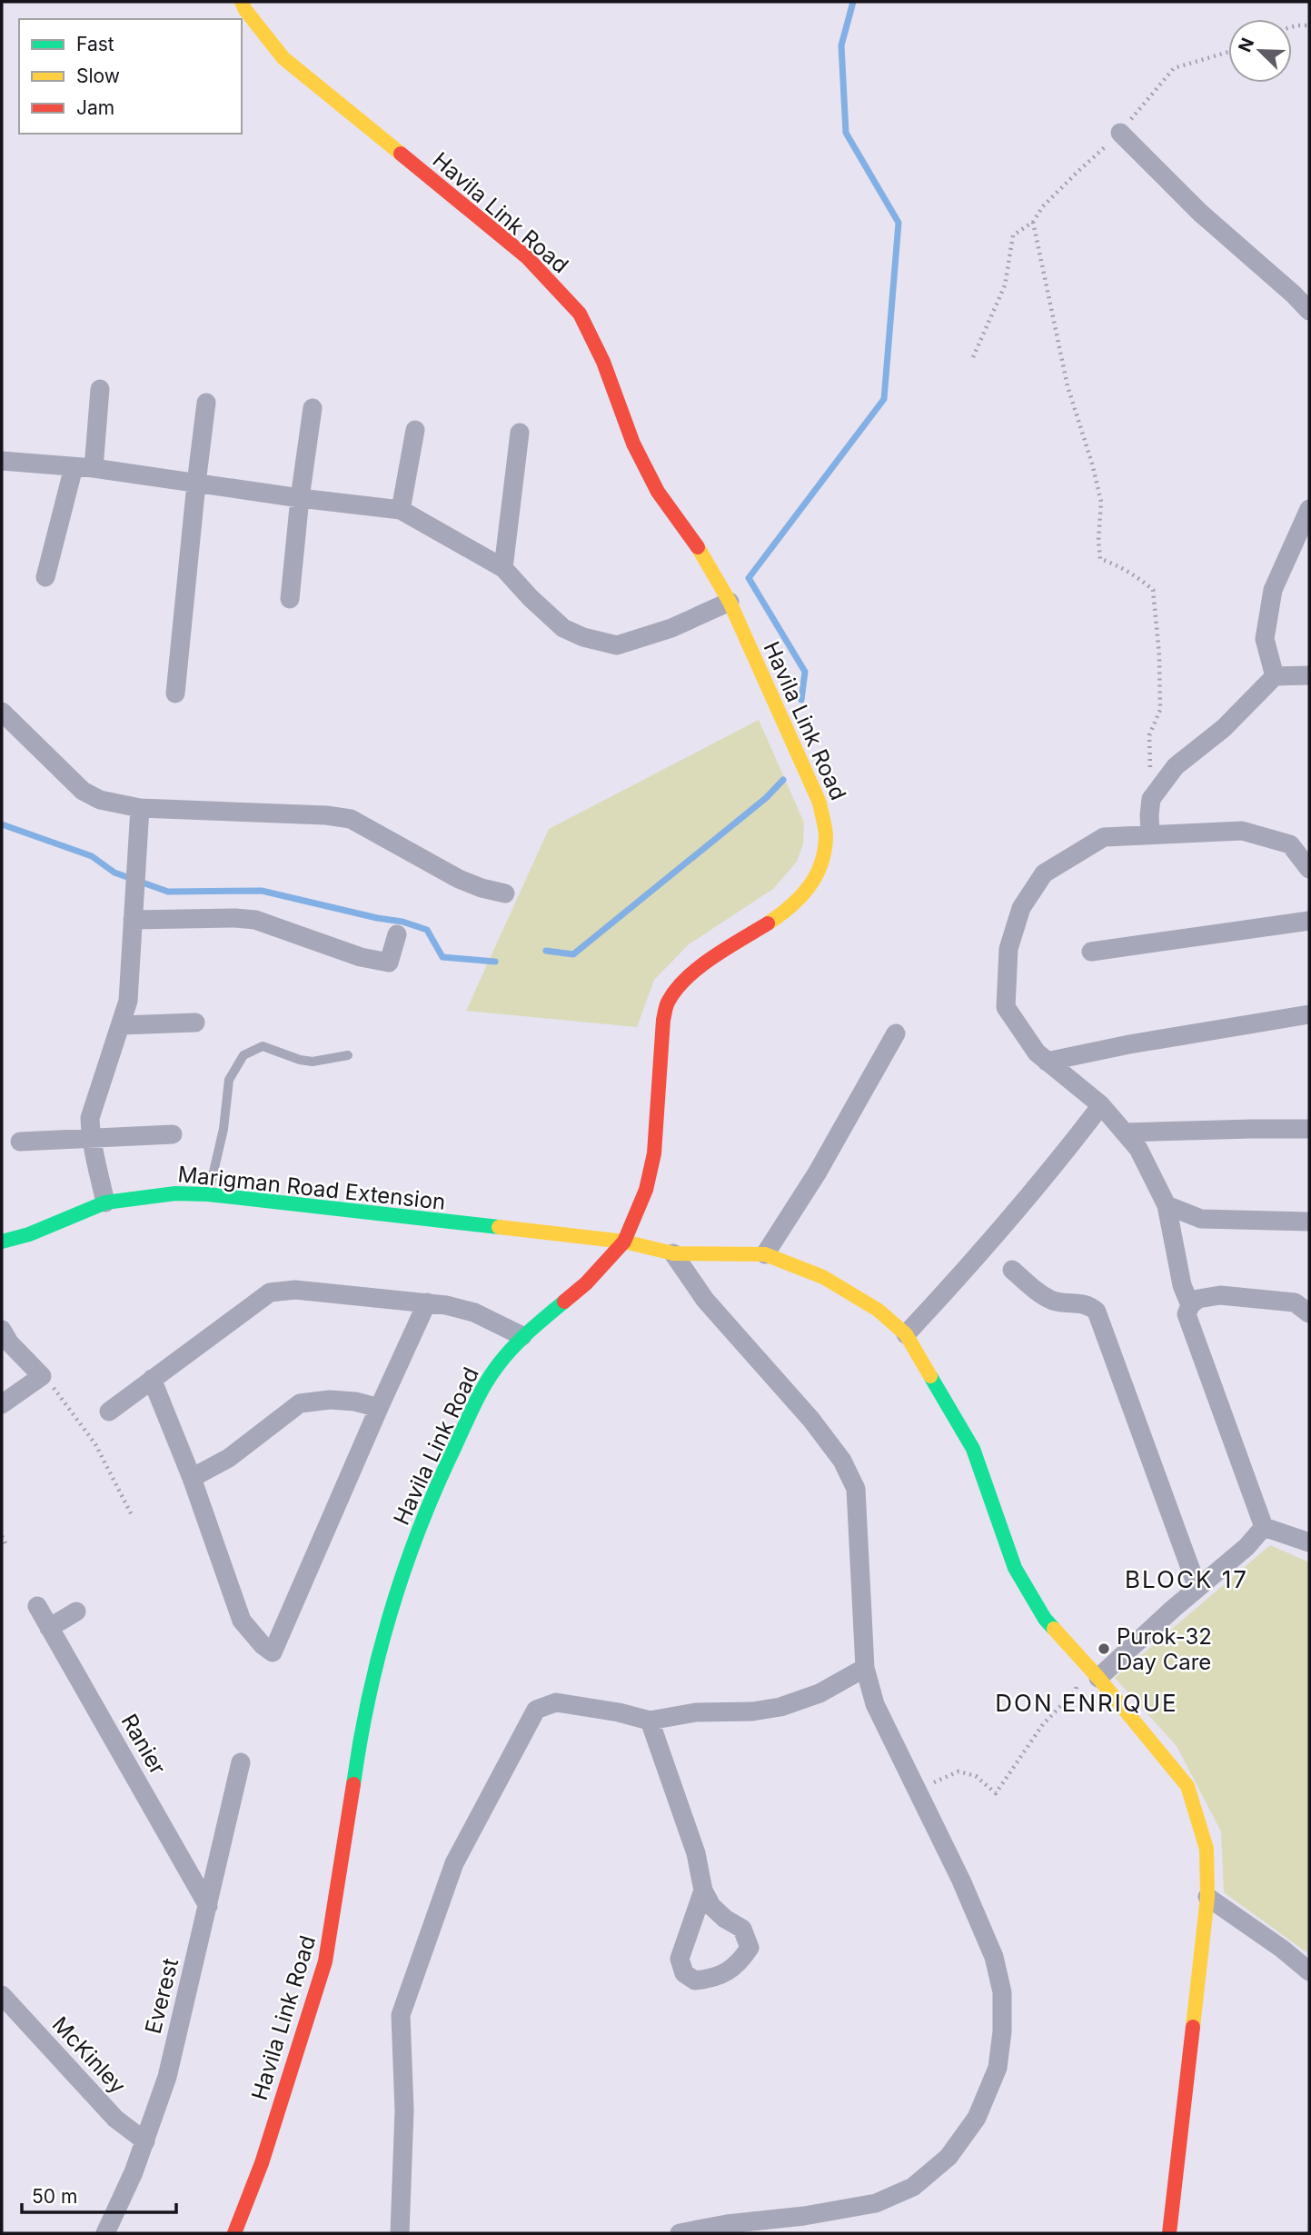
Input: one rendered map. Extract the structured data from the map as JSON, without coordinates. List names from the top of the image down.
{
  "streets": {
    "street": [
      "Havila Link Road",
      "Marigman Road Extension",
      "Ranier",
      "Everest",
      "McKinley"
    ]
  },
  "crossings": [
    ["Havila Link Road", "Marigman Road Extension"],
    ["Ranier", "Everest"],
    ["Everest", "McKinley"]
  ],
  "districts": ["BLOCK 17", "DON ENRIQUE"],
  "places": ["Purok-32 Day Care"],
  "legend": ["Fast", "Slow", "Jam"],
  "scale_bar": "50 m",
  "north": "top left"
}
